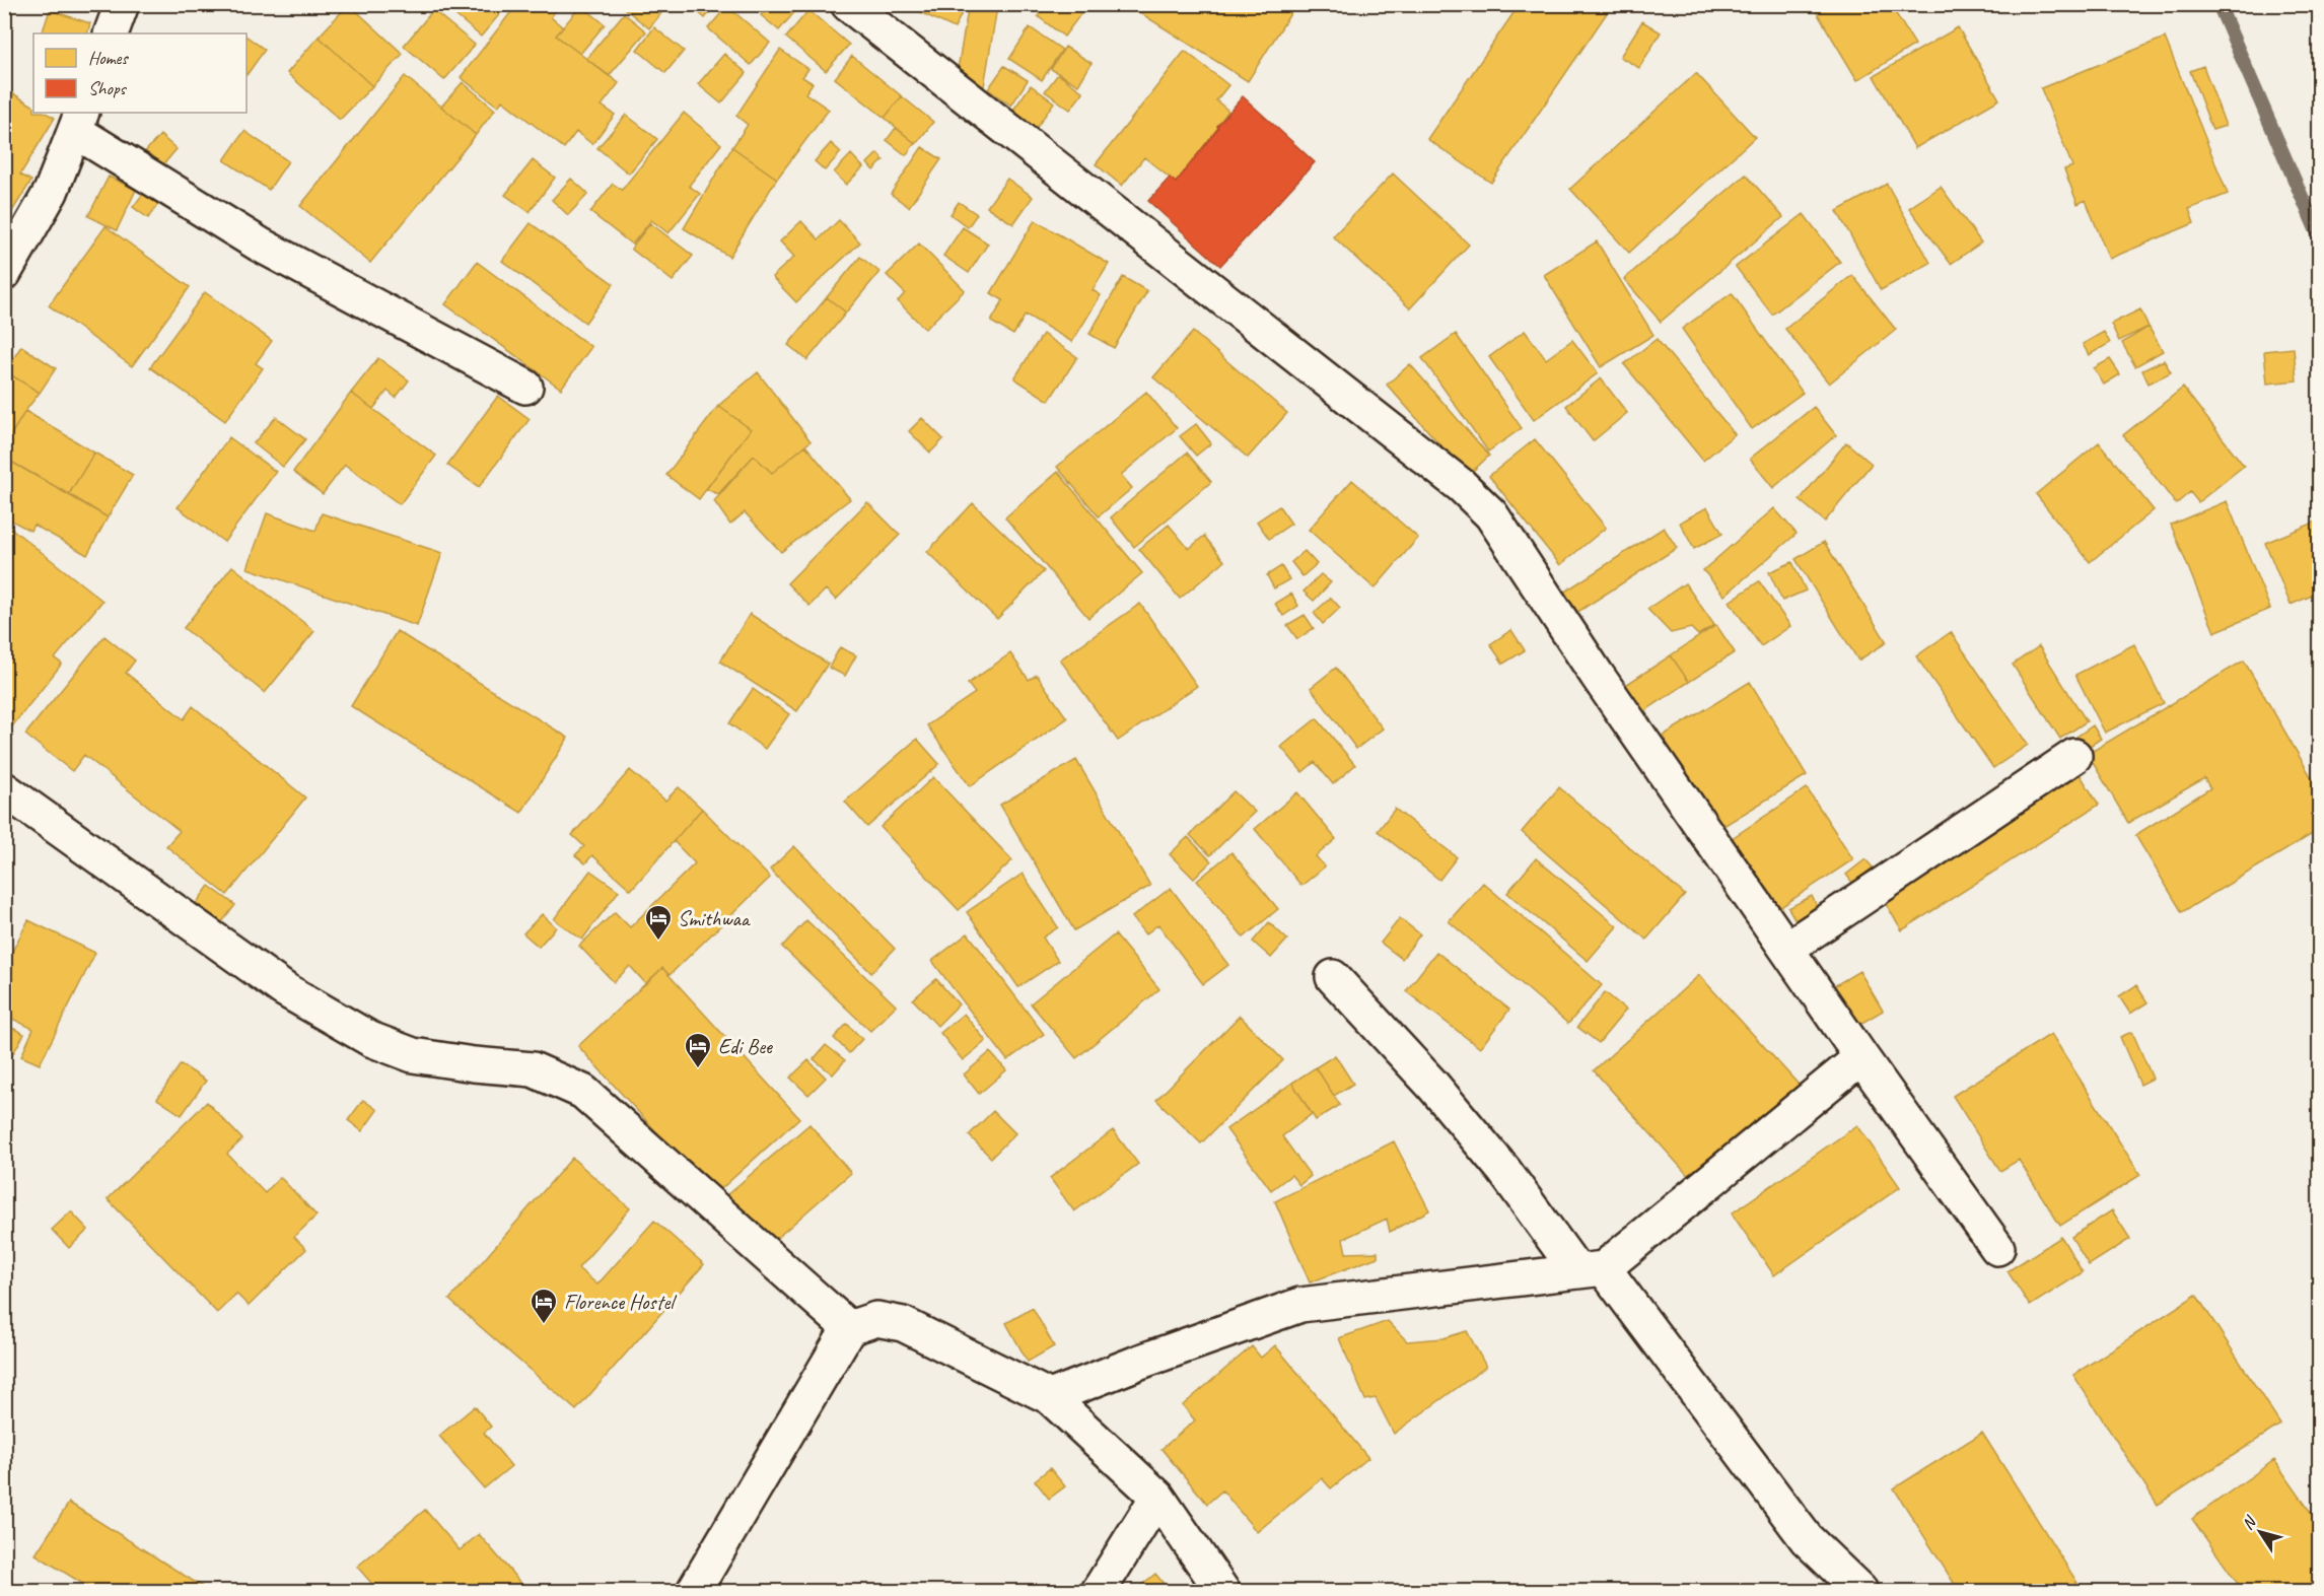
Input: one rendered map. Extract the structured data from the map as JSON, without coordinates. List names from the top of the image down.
{
  "places": {
    "hotel": ["Smithwaa", "Edi Bee", "Florence Hostel"]
  },
  "legend": ["Homes", "Shops"],
  "north": "top left"
}
